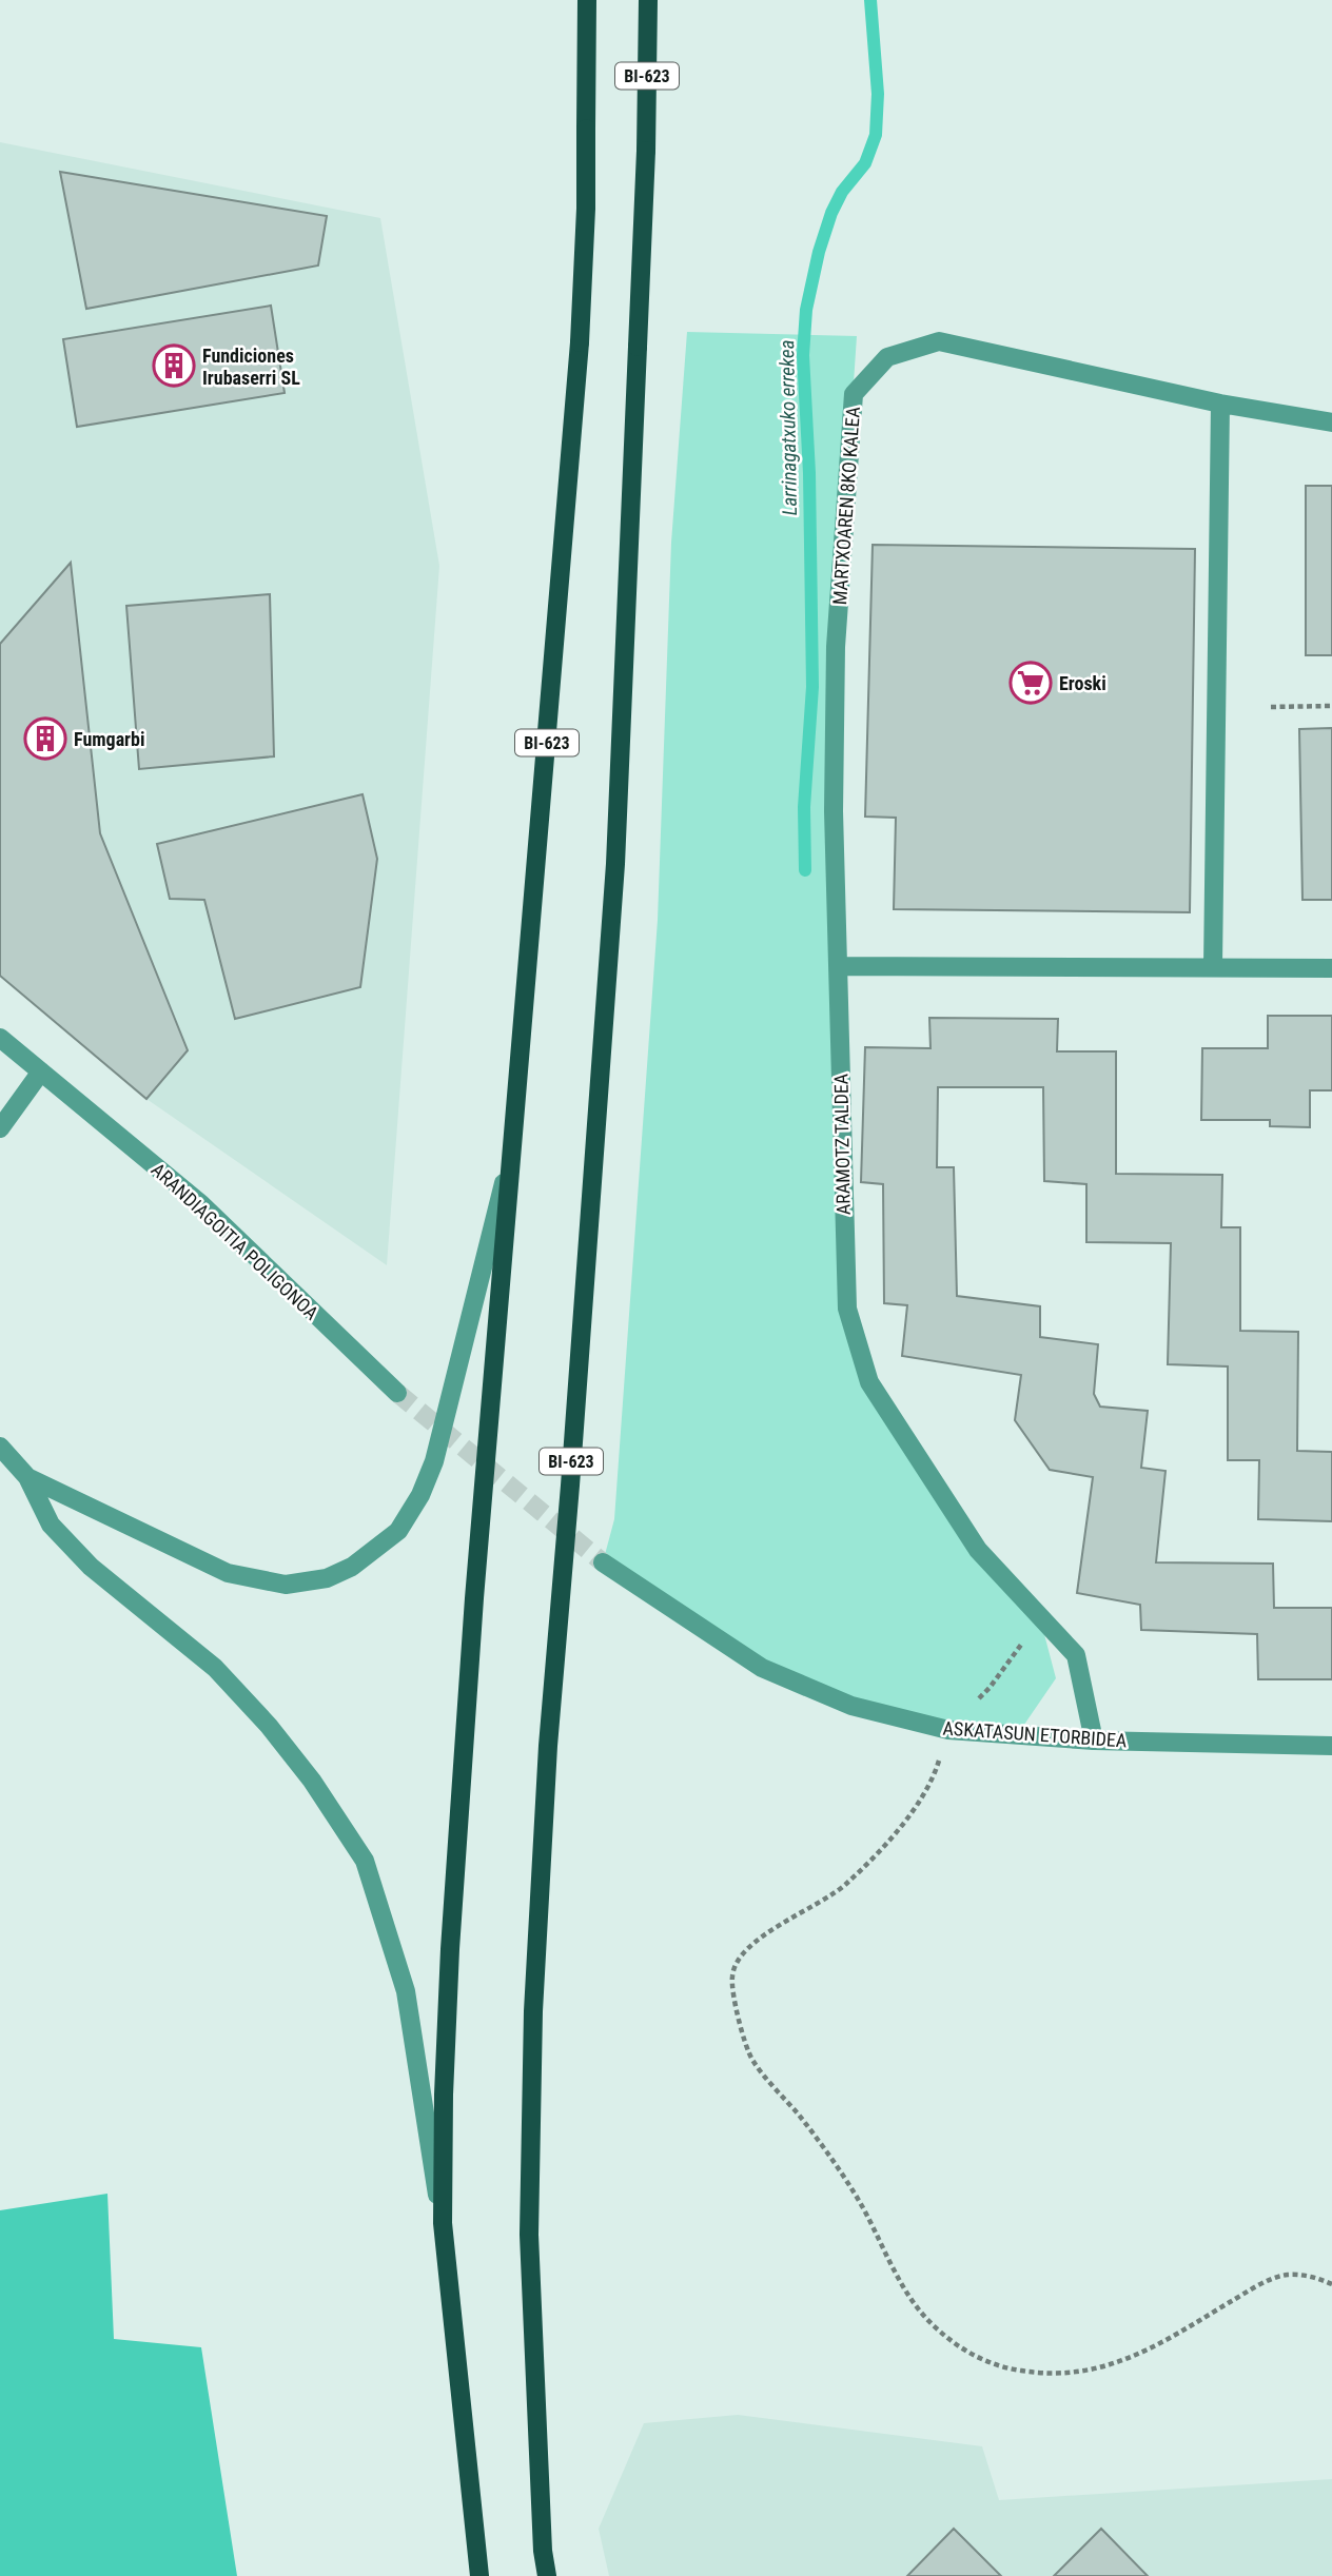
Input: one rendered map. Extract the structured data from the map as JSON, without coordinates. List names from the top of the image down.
{
  "streets": {
    "main road": ["BI-623"],
    "street": [
      "MARTXOAREN 8KO KALEA",
      "ARAMOTZ TALDEA",
      "ARANDIAGOITIA POLIGONOA",
      "ASKATASUN ETORBIDEA"
    ]
  },
  "crossings": [
    ["MARTXOAREN 8KO KALEA", "ARAMOTZ TALDEA"],
    ["ARAMOTZ TALDEA", "ASKATASUN ETORBIDEA"]
  ],
  "water": ["Larrinagatxuko errekea"],
  "places": {
    "building": ["Fundiciones Irubaserri SL", "Fumgarbi"],
    "supermarket": ["Eroski"]
  }
}
